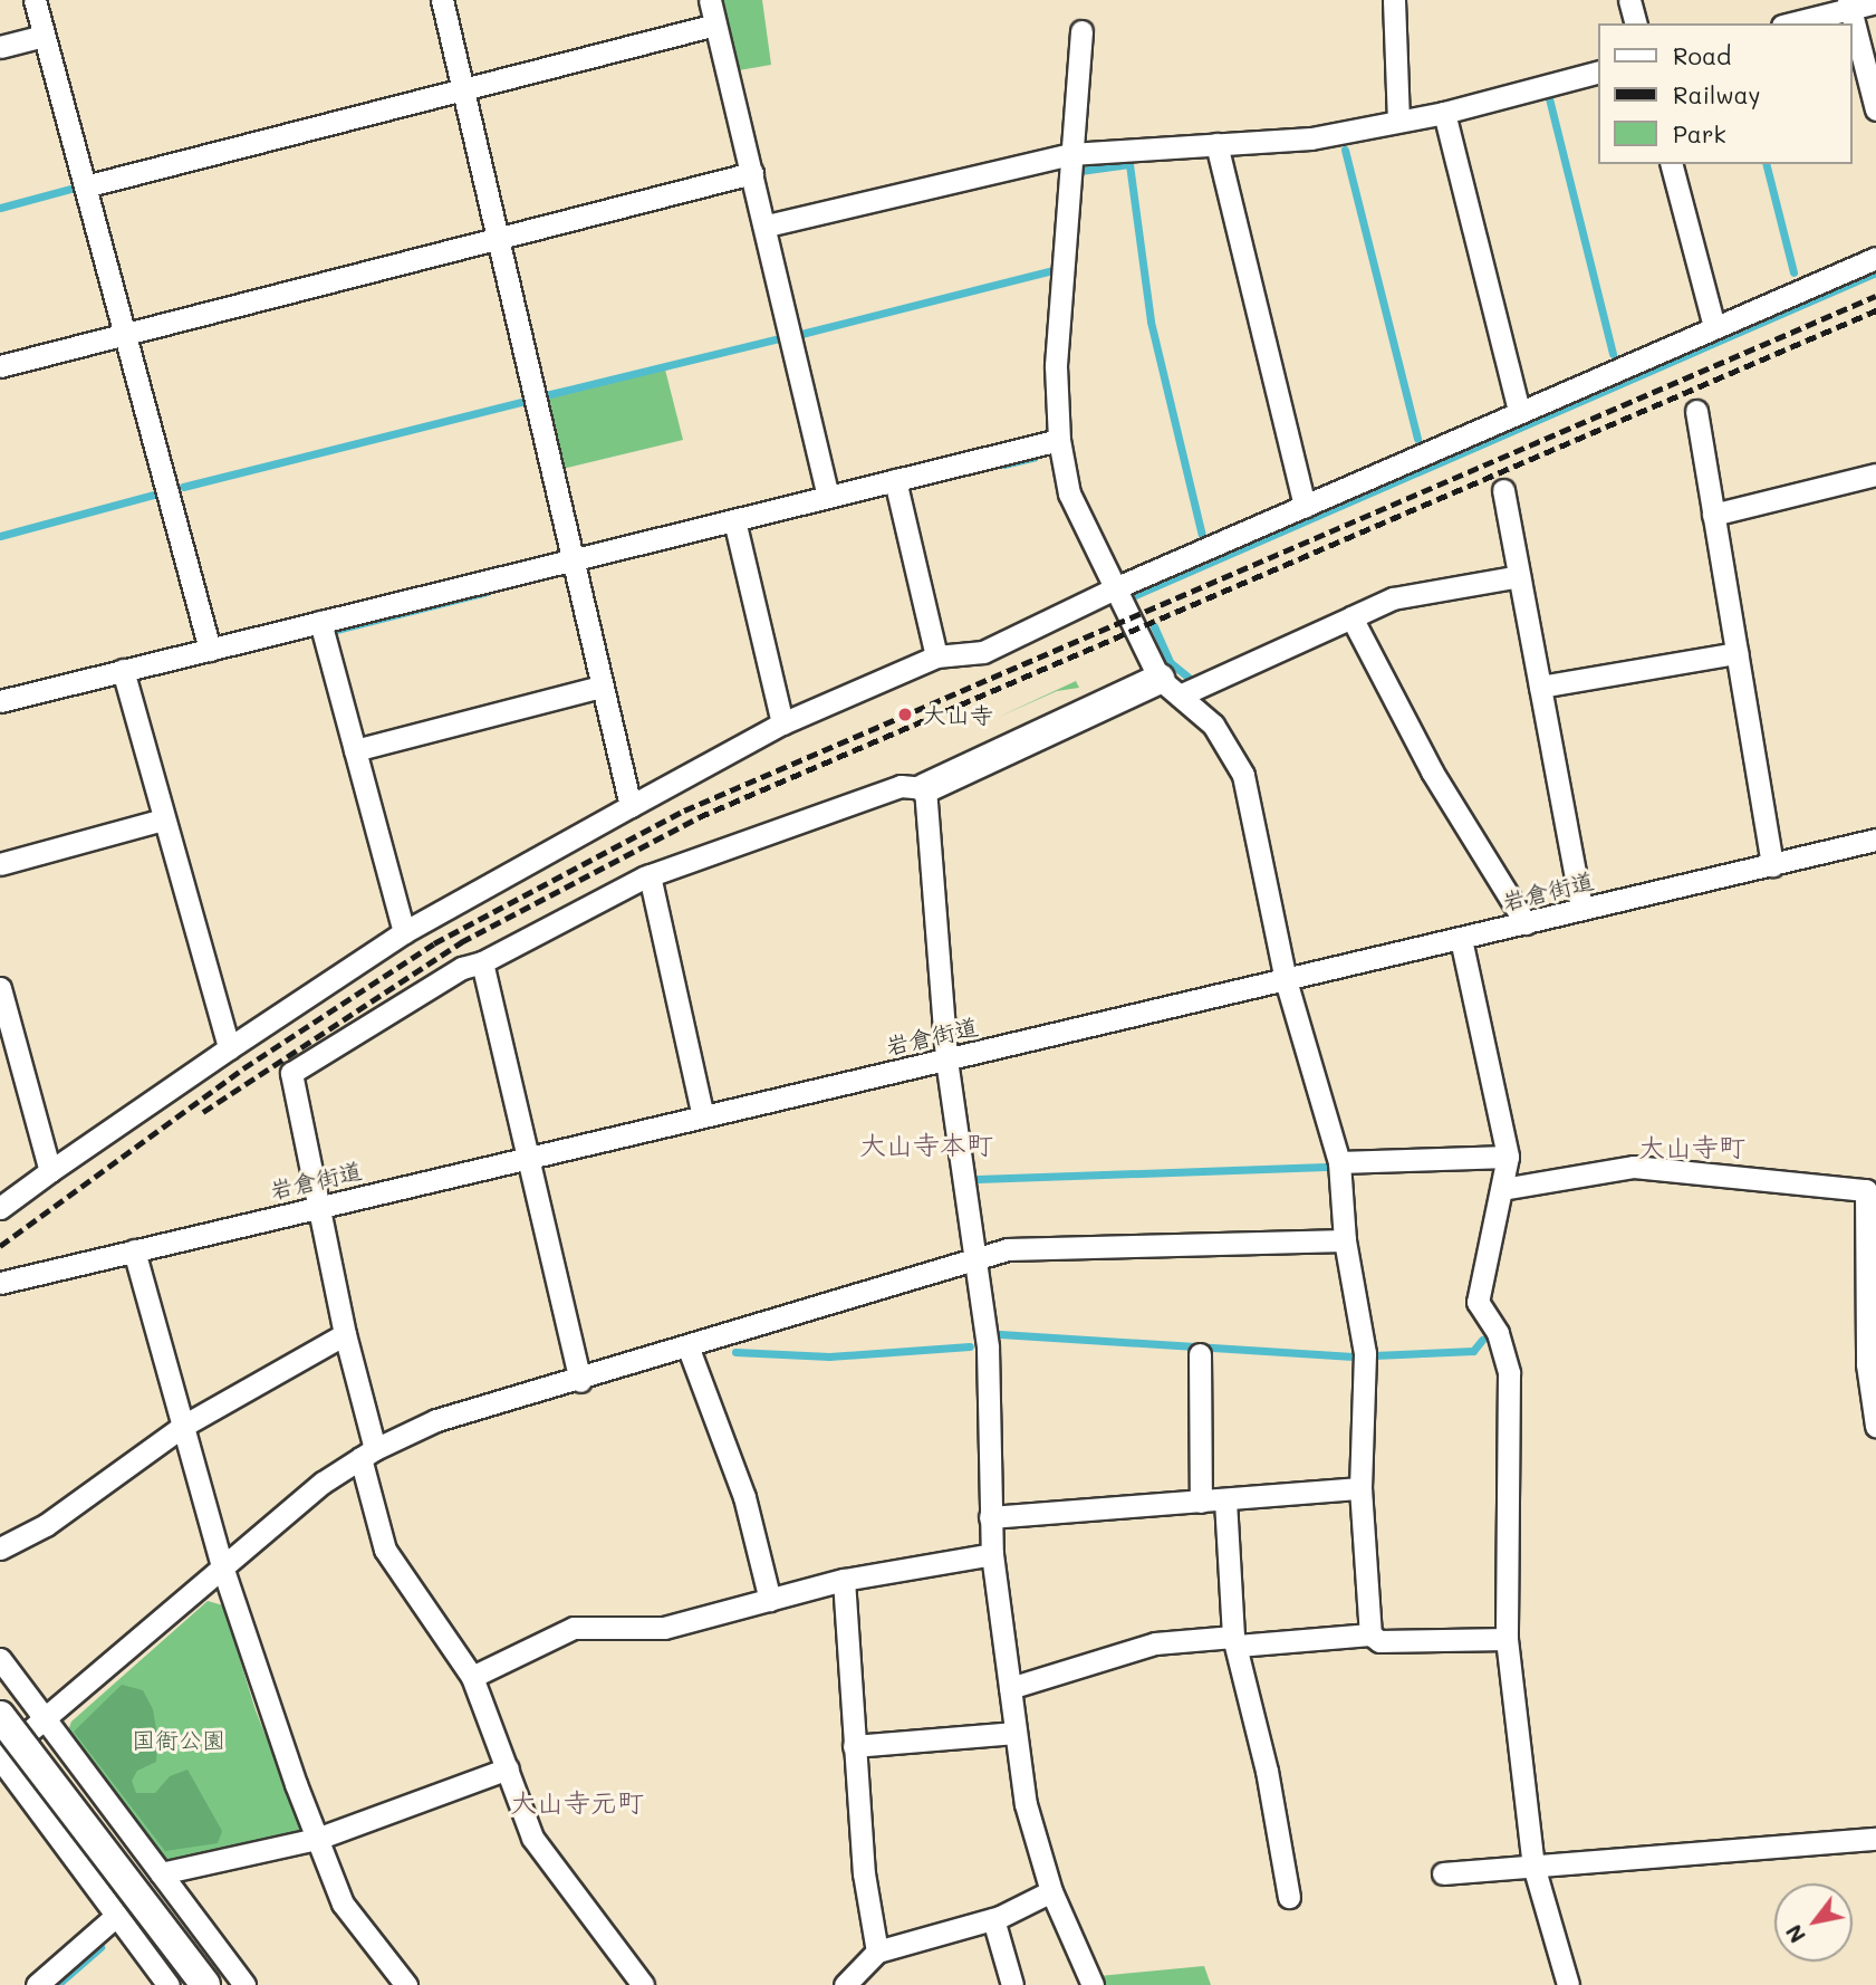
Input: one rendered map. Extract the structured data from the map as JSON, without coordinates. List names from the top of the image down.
{
  "streets": {
    "street": ["岩倉街道"]
  },
  "districts": ["大山寺本町", "大山寺町", "大山寺元町"],
  "parks": ["国衙公園"],
  "places": ["大山寺"],
  "legend": ["Road", "Railway", "Park"],
  "north": "bottom left"
}
